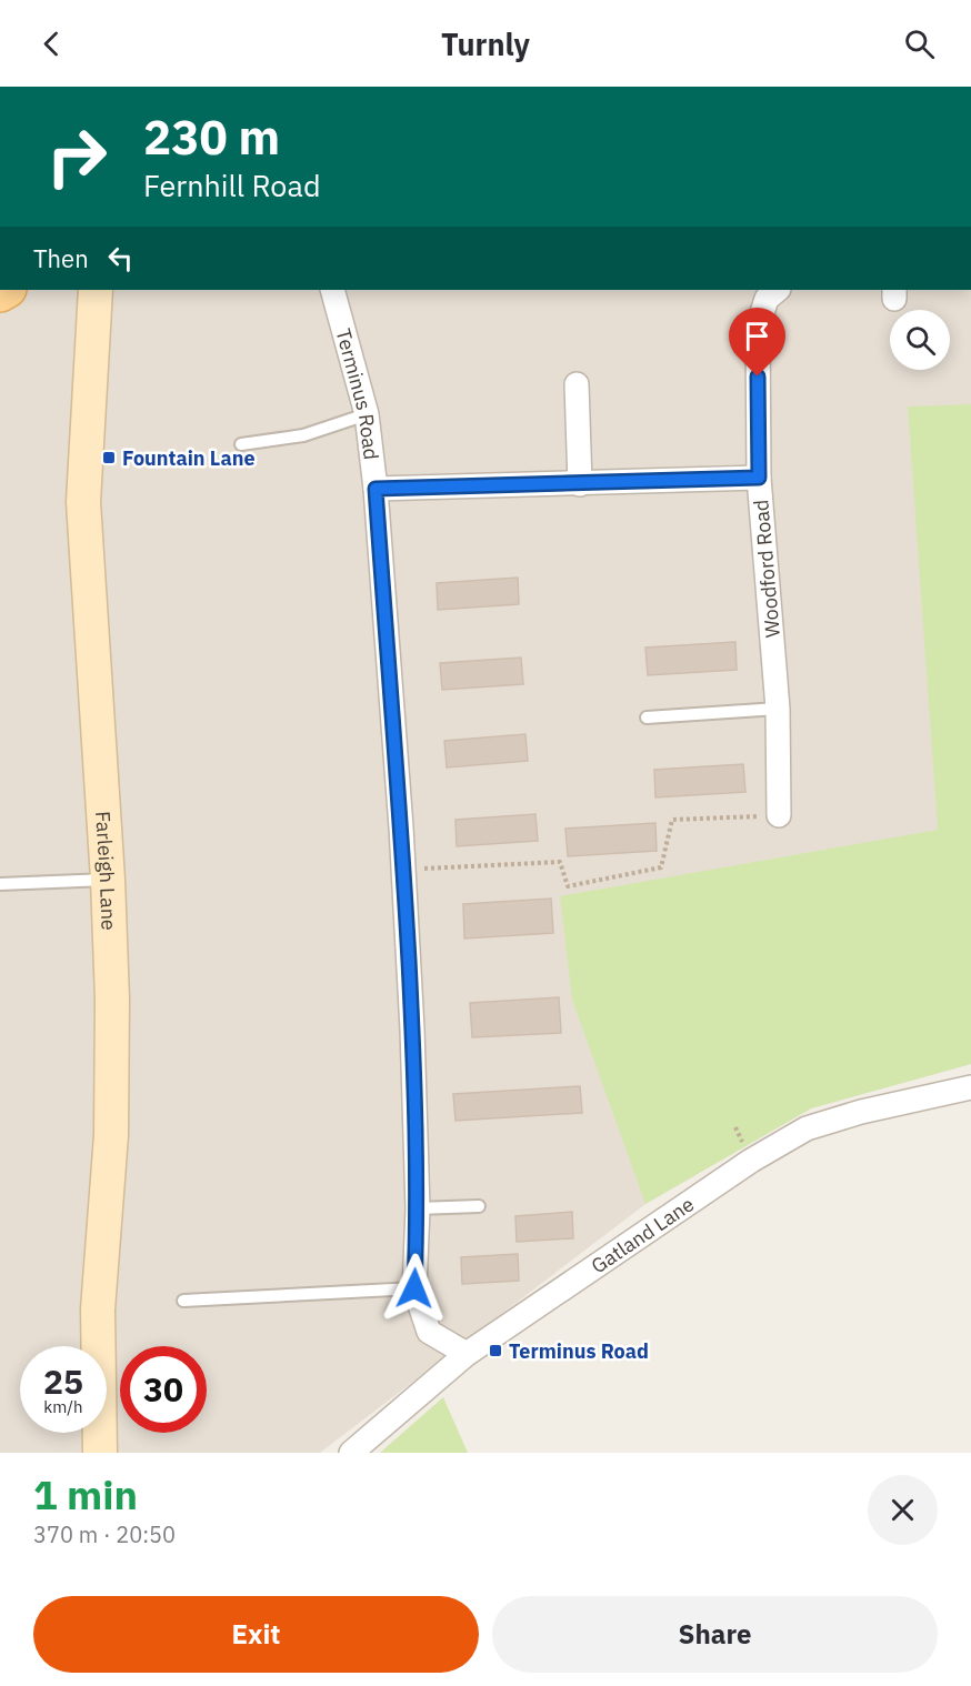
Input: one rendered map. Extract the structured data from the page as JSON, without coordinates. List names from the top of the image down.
{
  "streets": {
    "street": [
      "Terminus Road",
      "Woodford Road",
      "Farleigh Lane",
      "Gatland Lane"
    ]
  },
  "crossings": [
    ["Terminus Road", "Gatland Lane"]
  ],
  "places": {
    "transit": ["Fountain Lane", "Terminus Road"]
  },
  "page": {
    "header": "Turnly",
    "turn": ["230 m", "Fernhill Road"],
    "then": "Then",
    "speed": "25 km/h",
    "limit": "30",
    "heading": ["1 min", "370 m · 20:50"],
    "buttons": ["Exit", "Share"]
  }
}
